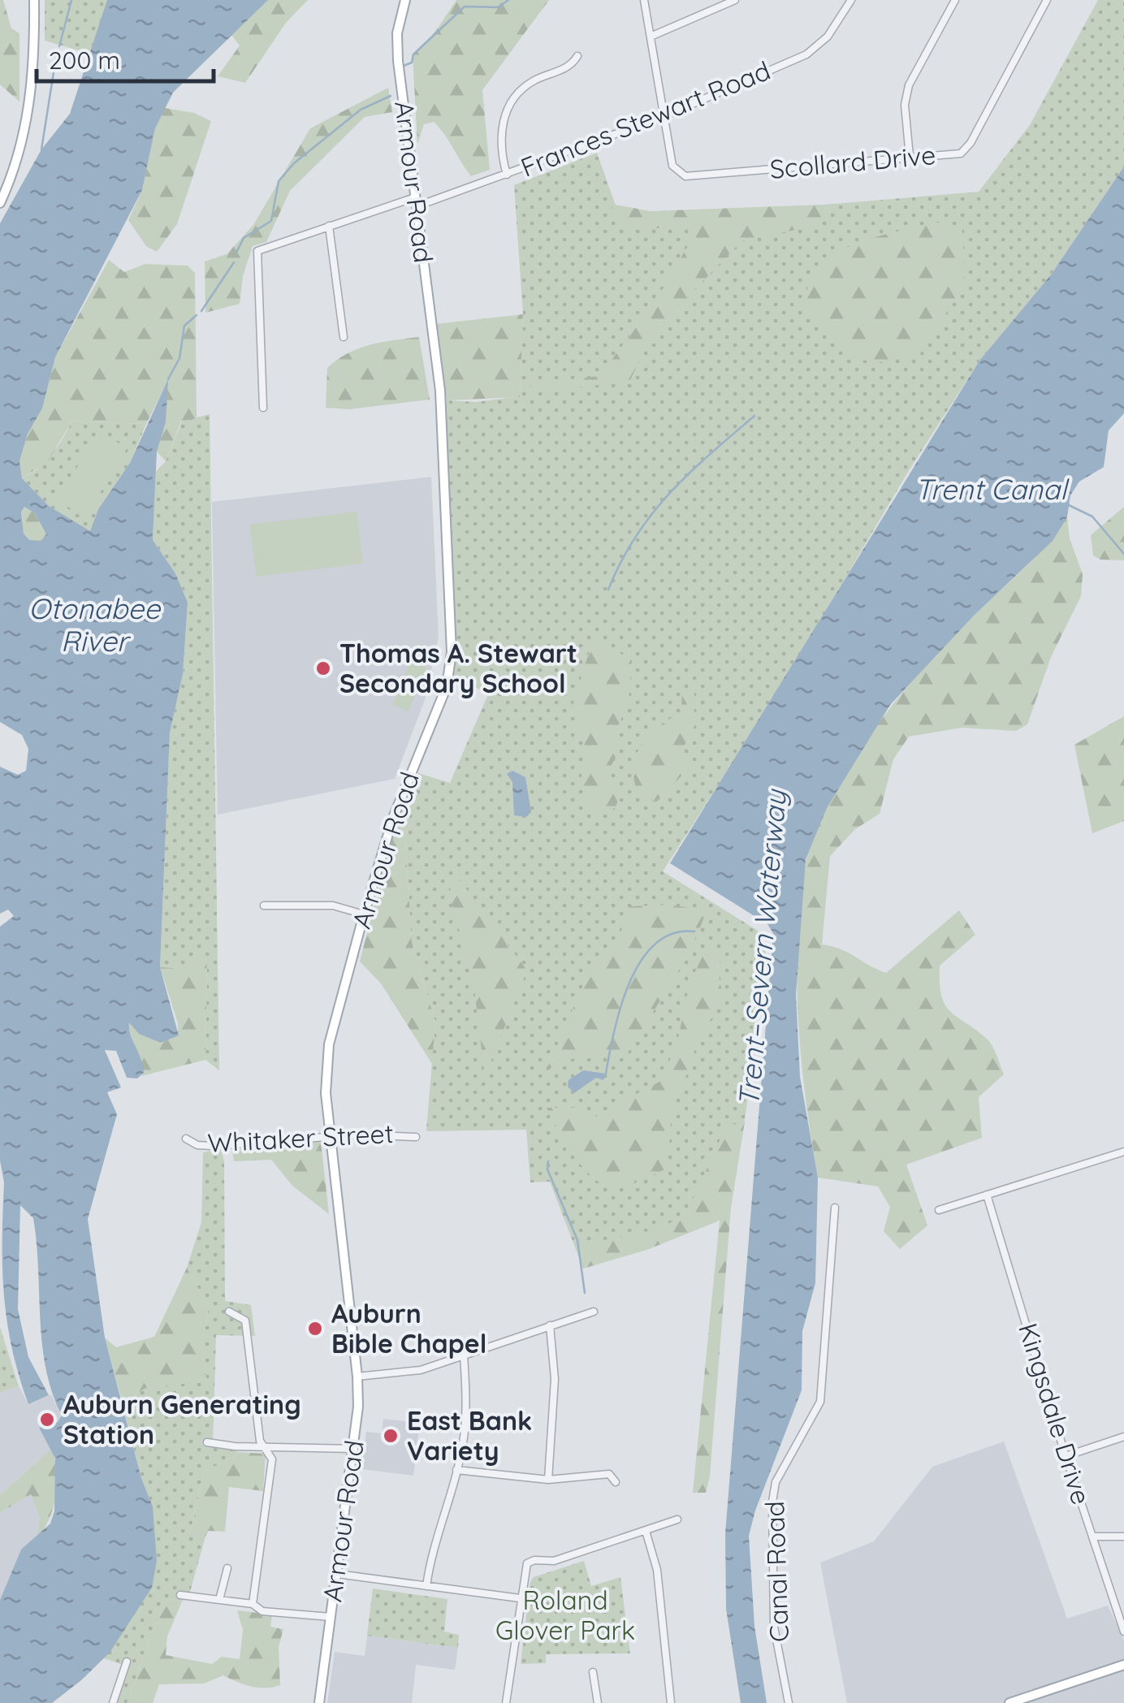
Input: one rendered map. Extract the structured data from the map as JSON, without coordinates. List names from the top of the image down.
{
  "streets": {
    "main road": ["Armour Road"],
    "street": [
      "Frances Stewart Road",
      "Scollard Drive",
      "Whitaker Street",
      "Kingsdale Drive",
      "Canal Road"
    ]
  },
  "crossings": [
    ["Frances Stewart Road", "Scollard Drive"],
    ["Frances Stewart Road", "Armour Road"],
    ["Armour Road", "Whitaker Street"]
  ],
  "water": ["Trent Canal", "Otonabee River", "Trent–Severn Waterway"],
  "parks": ["Roland Glover Park"],
  "places": [
    "Thomas A. Stewart Secondary School",
    "Auburn Bible Chapel",
    "Auburn Generating Station",
    "East Bank Variety"
  ],
  "scale_bar": "200 m"
}
